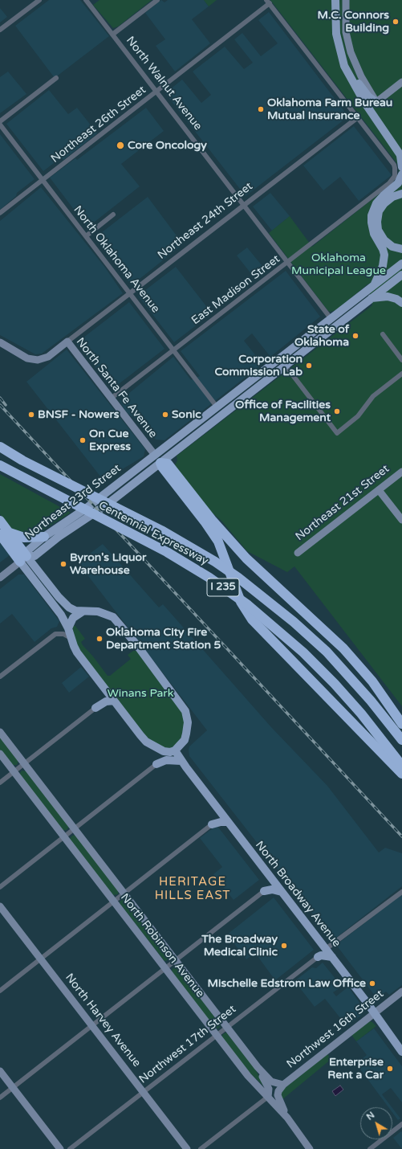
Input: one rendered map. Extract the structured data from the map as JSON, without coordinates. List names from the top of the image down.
{
  "streets": {
    "highway": ["Centennial Expressway", "I 235"],
    "main road": ["North Santa Fe Avenue", "Northeast 23rd Street", "North Broadway Avenue"],
    "street": [
      "North Walnut Avenue",
      "Northeast 26th Street",
      "Northeast 24th Street",
      "North Oklahoma Avenue",
      "East Madison Street",
      "Northeast 21st Street",
      "North Robinson Avenue",
      "North Harvey Avenue",
      "Northwest 16th Street",
      "Northwest 17th Street"
    ]
  },
  "crossings": [
    ["North Walnut Avenue", "Northeast 26th Street"],
    ["North Walnut Avenue", "Northeast 24th Street"],
    ["North Walnut Avenue", "East Madison Street"],
    ["North Walnut Avenue", "Northeast 23rd Street"],
    ["Northeast 26th Street", "North Oklahoma Avenue"],
    ["Northeast 24th Street", "North Oklahoma Avenue"],
    ["Northeast 24th Street", "North Santa Fe Avenue"],
    ["North Oklahoma Avenue", "East Madison Street"],
    ["North Oklahoma Avenue", "Northeast 23rd Street"],
    ["East Madison Street", "North Santa Fe Avenue"],
    ["North Santa Fe Avenue", "Northeast 23rd Street"],
    ["North Broadway Avenue", "Northwest 16th Street"],
    ["North Robinson Avenue", "Northwest 17th Street"],
    ["North Harvey Avenue", "Northwest 17th Street"]
  ],
  "districts": ["HERITAGE HILLS EAST"],
  "parks": ["Oklahoma Municipal League", "Winans Park"],
  "places": [
    "M.C. Connors Building",
    "Oklahoma Farm Bureau Mutual Insurance",
    "Core Oncology",
    "State of Oklahoma",
    "Corporation Commission Lab",
    "Office of Facilities Management",
    "BNSF - Nowers",
    "Sonic",
    "On Cue Express",
    "Byron's Liquor Warehouse",
    "Oklahoma City Fire Department Station 5",
    "The Broadway Medical Clinic",
    "Mischelle Edstrom Law Office",
    "Enterprise Rent a Car"
  ],
  "north": "top left"
}
